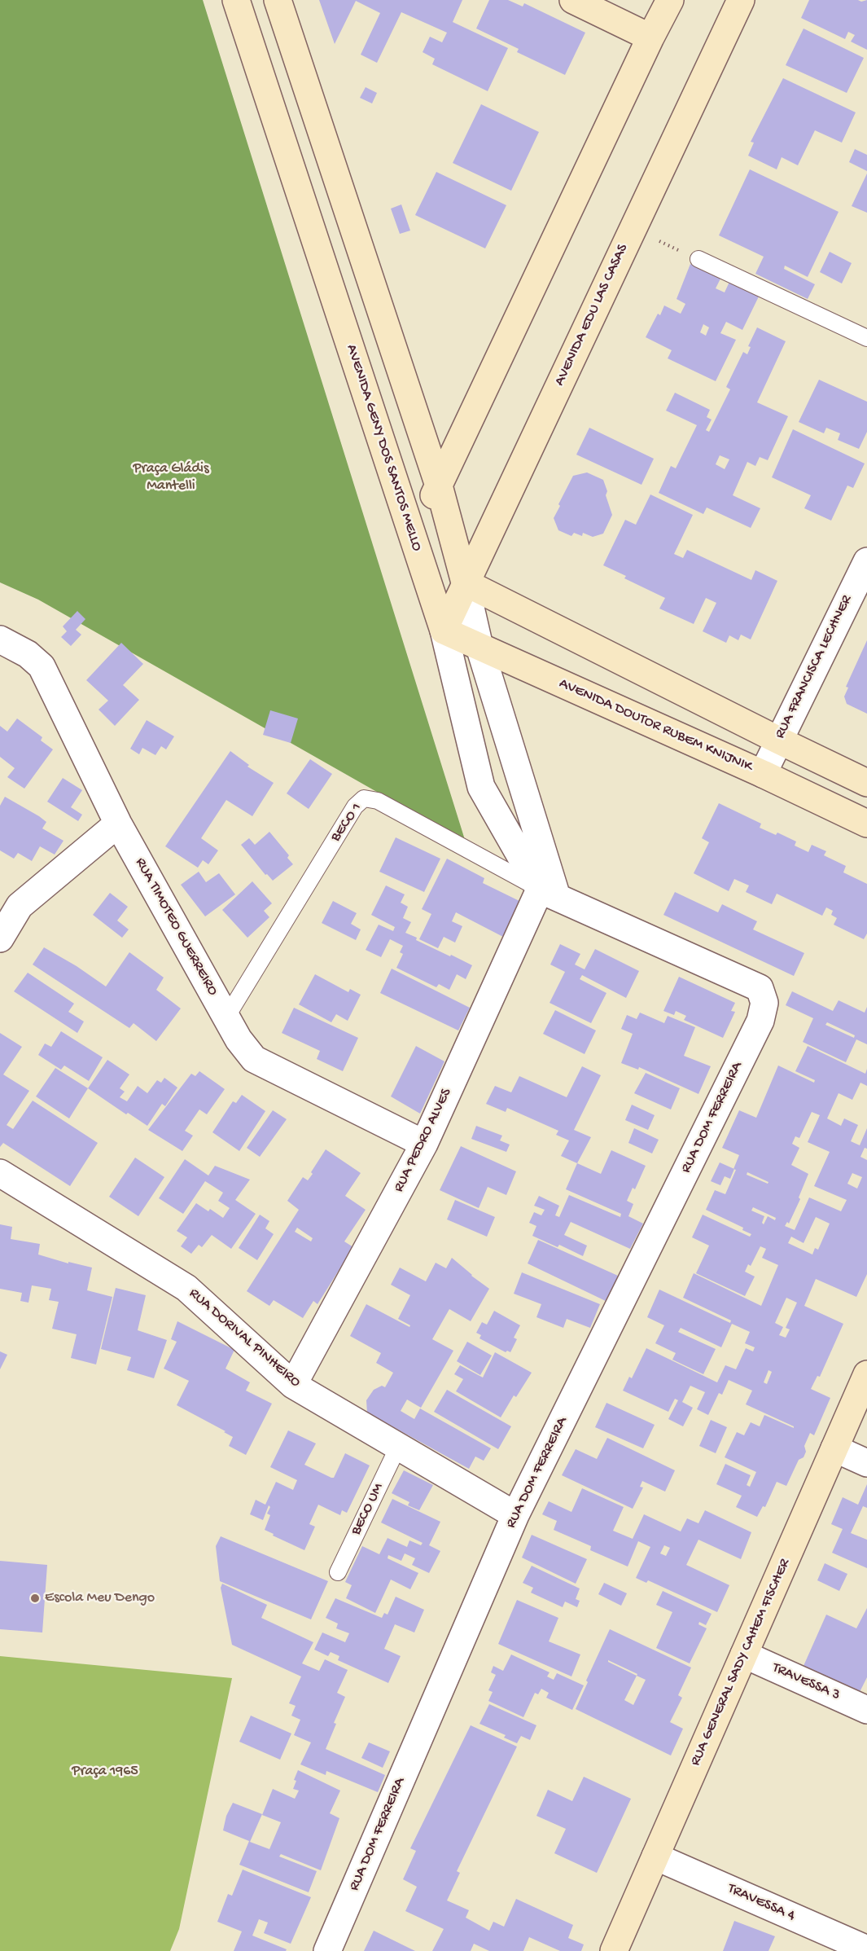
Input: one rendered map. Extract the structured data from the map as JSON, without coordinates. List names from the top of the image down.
{
  "streets": {
    "street": [
      "AVENIDA EDU LAS CASAS",
      "AVENIDA GENY DOS SANTOS MELLO",
      "RUA FRANCISCA LECHNER",
      "AVENIDA DOUTOR RUBEM KNIJNIK",
      "RUA TIMOTEO GUERREIRO",
      "RUA DOM FERREIRA",
      "RUA PEDRO ALVES",
      "RUA DORIVAL PINHEIRO",
      "RUA GENERAL SADY CAHEM FISCHER",
      "TRAVESSA 3",
      "TRAVESSA 4"
    ],
    "lane": ["BECO 1", "BECO UM"]
  },
  "crossings": [
    ["AVENIDA EDU LAS CASAS", "AVENIDA GENY DOS SANTOS MELLO"],
    ["AVENIDA EDU LAS CASAS", "AVENIDA DOUTOR RUBEM KNIJNIK"],
    ["AVENIDA GENY DOS SANTOS MELLO", "AVENIDA DOUTOR RUBEM KNIJNIK"],
    ["AVENIDA GENY DOS SANTOS MELLO", "BECO 1"],
    ["AVENIDA GENY DOS SANTOS MELLO", "RUA DOM FERREIRA"],
    ["AVENIDA GENY DOS SANTOS MELLO", "RUA PEDRO ALVES"],
    ["RUA FRANCISCA LECHNER", "AVENIDA DOUTOR RUBEM KNIJNIK"],
    ["BECO 1", "RUA TIMOTEO GUERREIRO"],
    ["BECO 1", "RUA DOM FERREIRA"],
    ["BECO 1", "RUA PEDRO ALVES"],
    ["RUA TIMOTEO GUERREIRO", "RUA PEDRO ALVES"],
    ["RUA DOM FERREIRA", "RUA PEDRO ALVES"],
    ["RUA DOM FERREIRA", "RUA DORIVAL PINHEIRO"],
    ["RUA PEDRO ALVES", "RUA DORIVAL PINHEIRO"],
    ["RUA DORIVAL PINHEIRO", "BECO UM"],
    ["RUA GENERAL SADY CAHEM FISCHER", "TRAVESSA 3"],
    ["RUA GENERAL SADY CAHEM FISCHER", "TRAVESSA 4"]
  ],
  "parks": ["Praça Gládis Mantelli", "Praça 1965"],
  "places": ["Escola Meu Dengo"]
}
